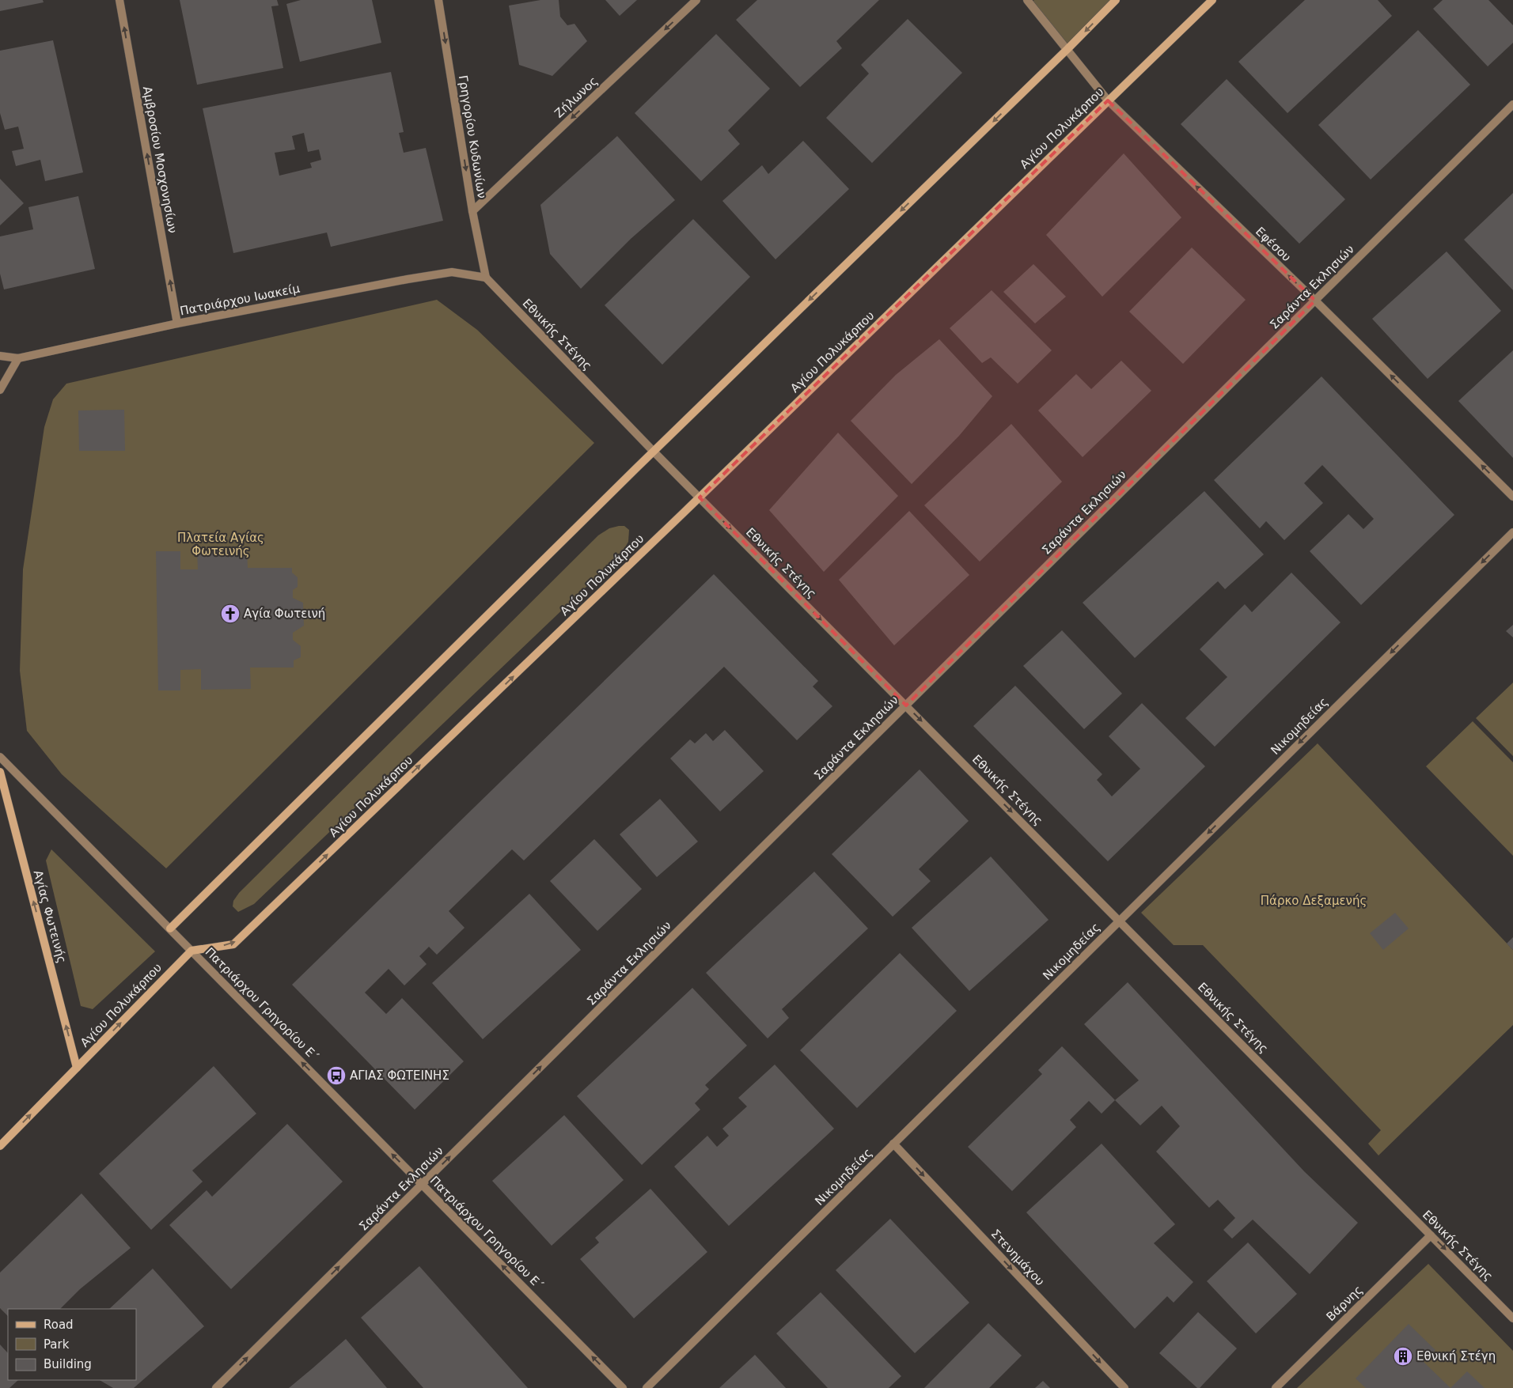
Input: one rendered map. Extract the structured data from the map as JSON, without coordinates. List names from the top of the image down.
{
  "streets": {
    "street": [
      "Ζήλωνος",
      "Αγίου Πολυκάρπου",
      "Γρηγορίου Κυδωνίων",
      "Αμβροσίου Μοσχονησίων",
      "Εφέσου",
      "Σαράντα Εκλησιών",
      "Πατριάρχου Ιωακείμ",
      "Εθνικής Στέγης",
      "Νικομηδείας",
      "Αγίας Φωτεινής",
      "Πατριάρχου Γρηγορίου Ε΄",
      "Στενημάχου",
      "Βάρνης"
    ]
  },
  "crossings": [
    ["Ζήλωνος", "Γρηγορίου Κυδωνίων"],
    ["Αγίου Πολυκάρπου", "Εφέσου"],
    ["Αγίου Πολυκάρπου", "Εθνικής Στέγης"],
    ["Αγίου Πολυκάρπου", "Αγίας Φωτεινής"],
    ["Αγίου Πολυκάρπου", "Πατριάρχου Γρηγορίου Ε΄"],
    ["Γρηγορίου Κυδωνίων", "Πατριάρχου Ιωακείμ"],
    ["Γρηγορίου Κυδωνίων", "Εθνικής Στέγης"],
    ["Αμβροσίου Μοσχονησίων", "Πατριάρχου Ιωακείμ"],
    ["Εφέσου", "Σαράντα Εκλησιών"],
    ["Σαράντα Εκλησιών", "Εθνικής Στέγης"],
    ["Σαράντα Εκλησιών", "Πατριάρχου Γρηγορίου Ε΄"],
    ["Πατριάρχου Ιωακείμ", "Εθνικής Στέγης"],
    ["Εθνικής Στέγης", "Νικομηδείας"],
    ["Εθνικής Στέγης", "Βάρνης"],
    ["Νικομηδείας", "Στενημάχου"]
  ],
  "one_way": [
    "Ζήλωνος",
    "Γρηγορίου Κυδωνίων",
    "Αμβροσίου Μοσχονησίων",
    "Εφέσου",
    "Σαράντα Εκλησιών",
    "Εθνικής Στέγης",
    "Νικομηδείας",
    "Αγίας Φωτεινής",
    "Πατριάρχου Γρηγορίου Ε΄",
    "Στενημάχου"
  ],
  "parks": ["Πλατεία Αγίας Φωτεινής", "Πάρκο Δεξαμενής"],
  "places": {
    "church": ["Αγία Φωτεινή"],
    "bus stop": ["ΑΓΙΑΣ ΦΩΤΕΙΝΗΣ"],
    "building": ["Εθνική Στέγη"]
  },
  "legend": ["Road", "Park", "Building"]
}
